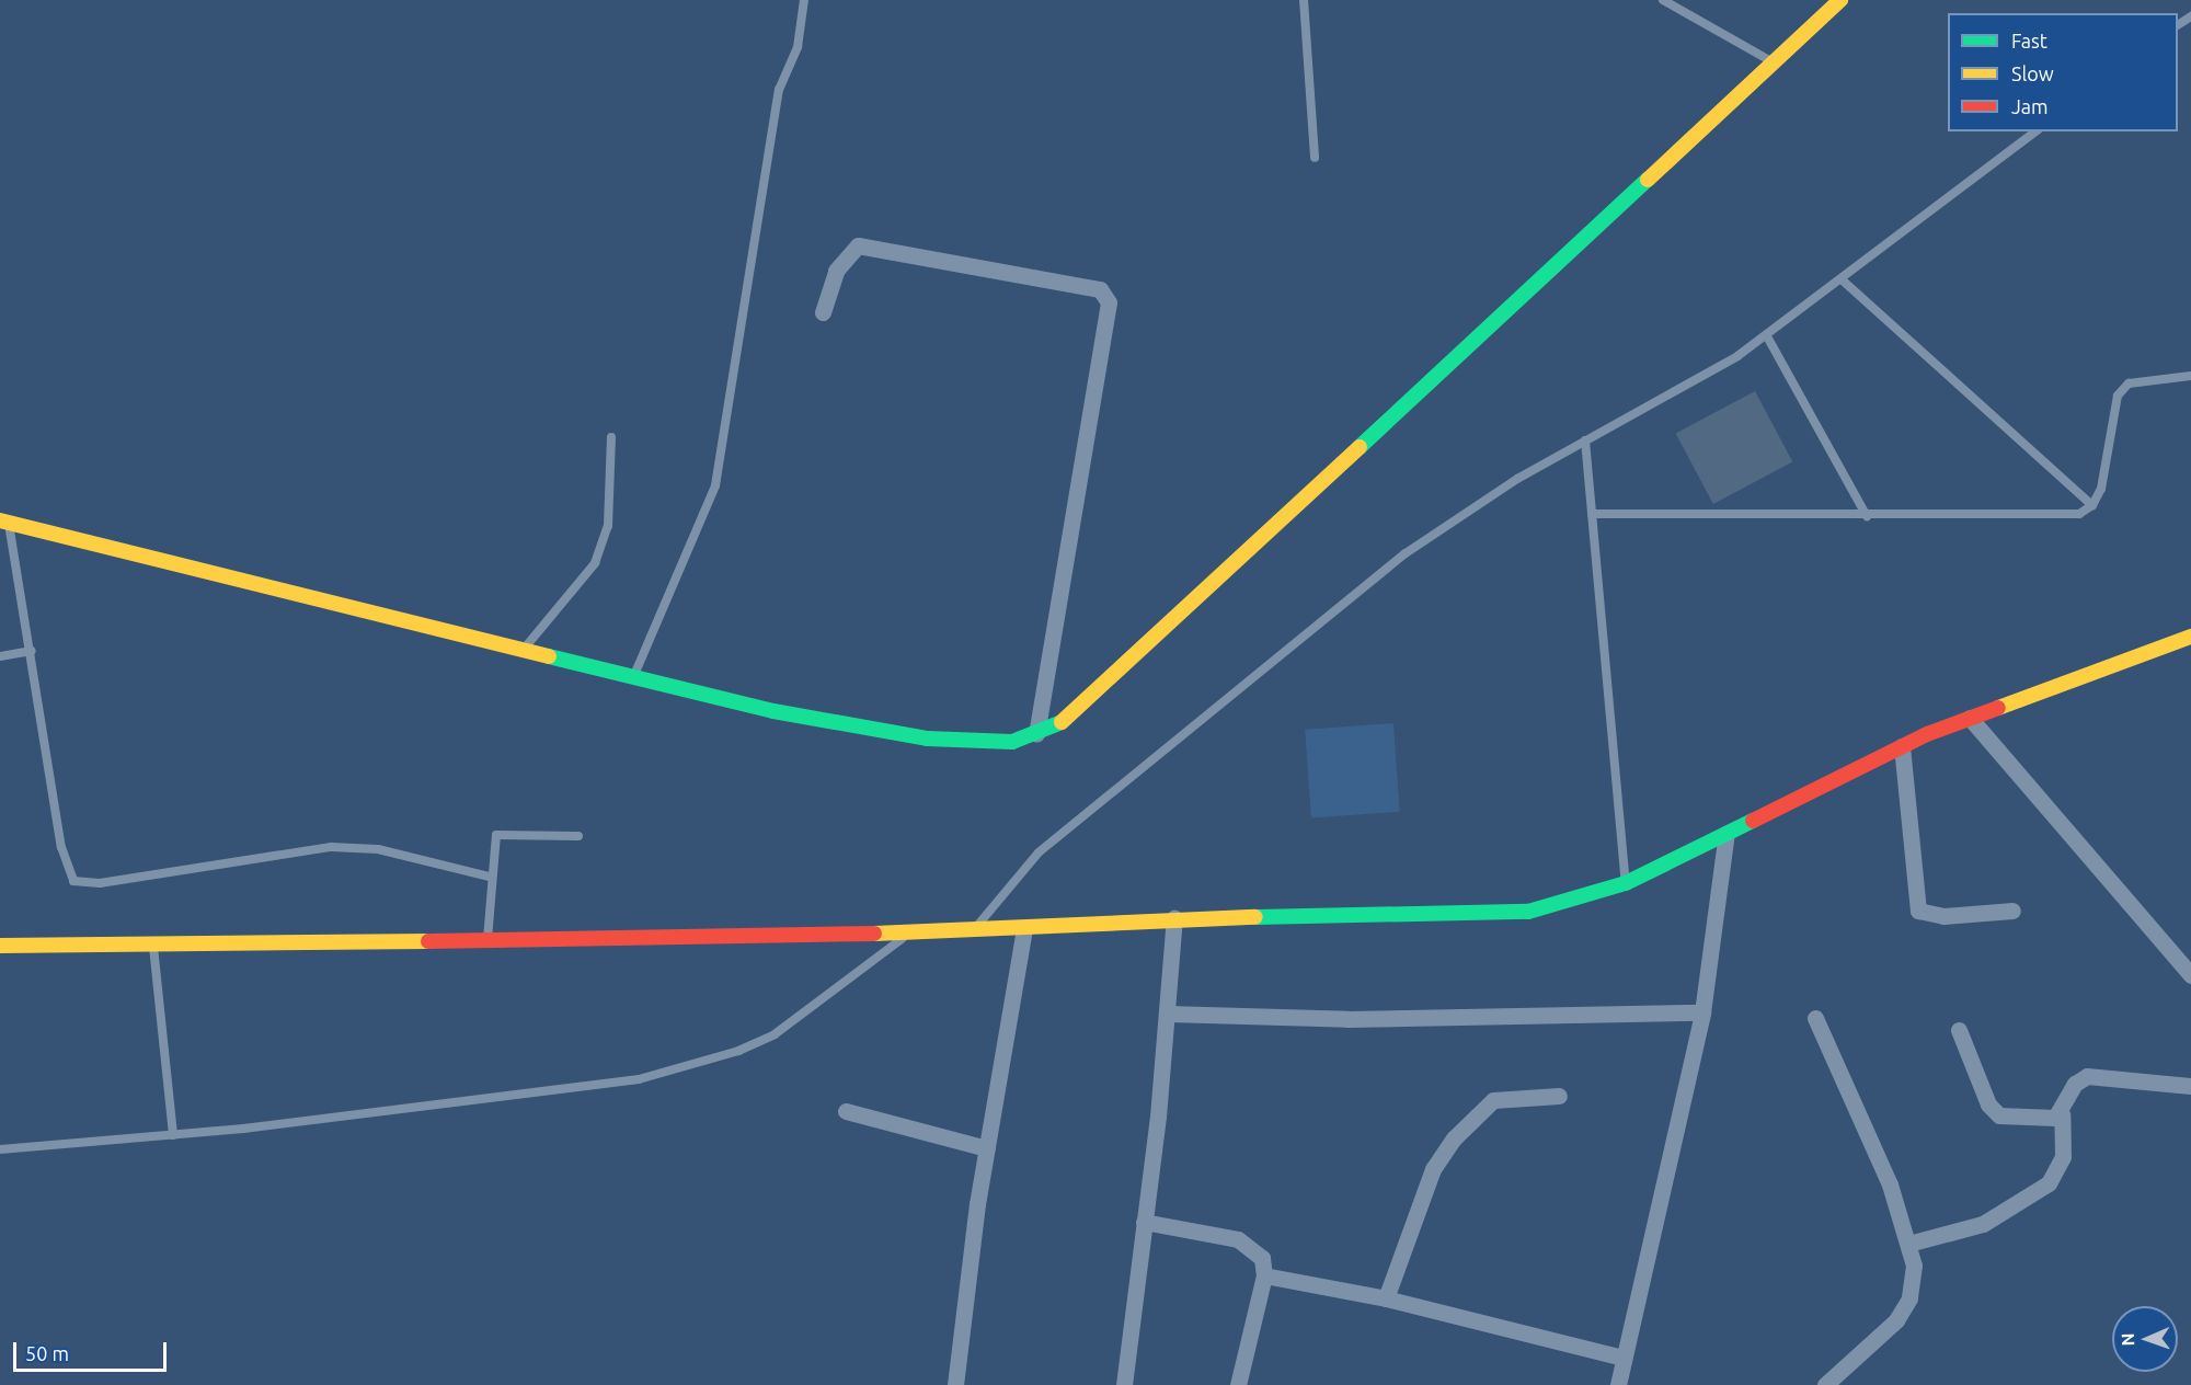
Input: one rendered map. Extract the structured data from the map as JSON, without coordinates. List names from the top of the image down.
{
  "legend": ["Fast", "Slow", "Jam"],
  "scale_bar": "50 m",
  "north": "left"
}
